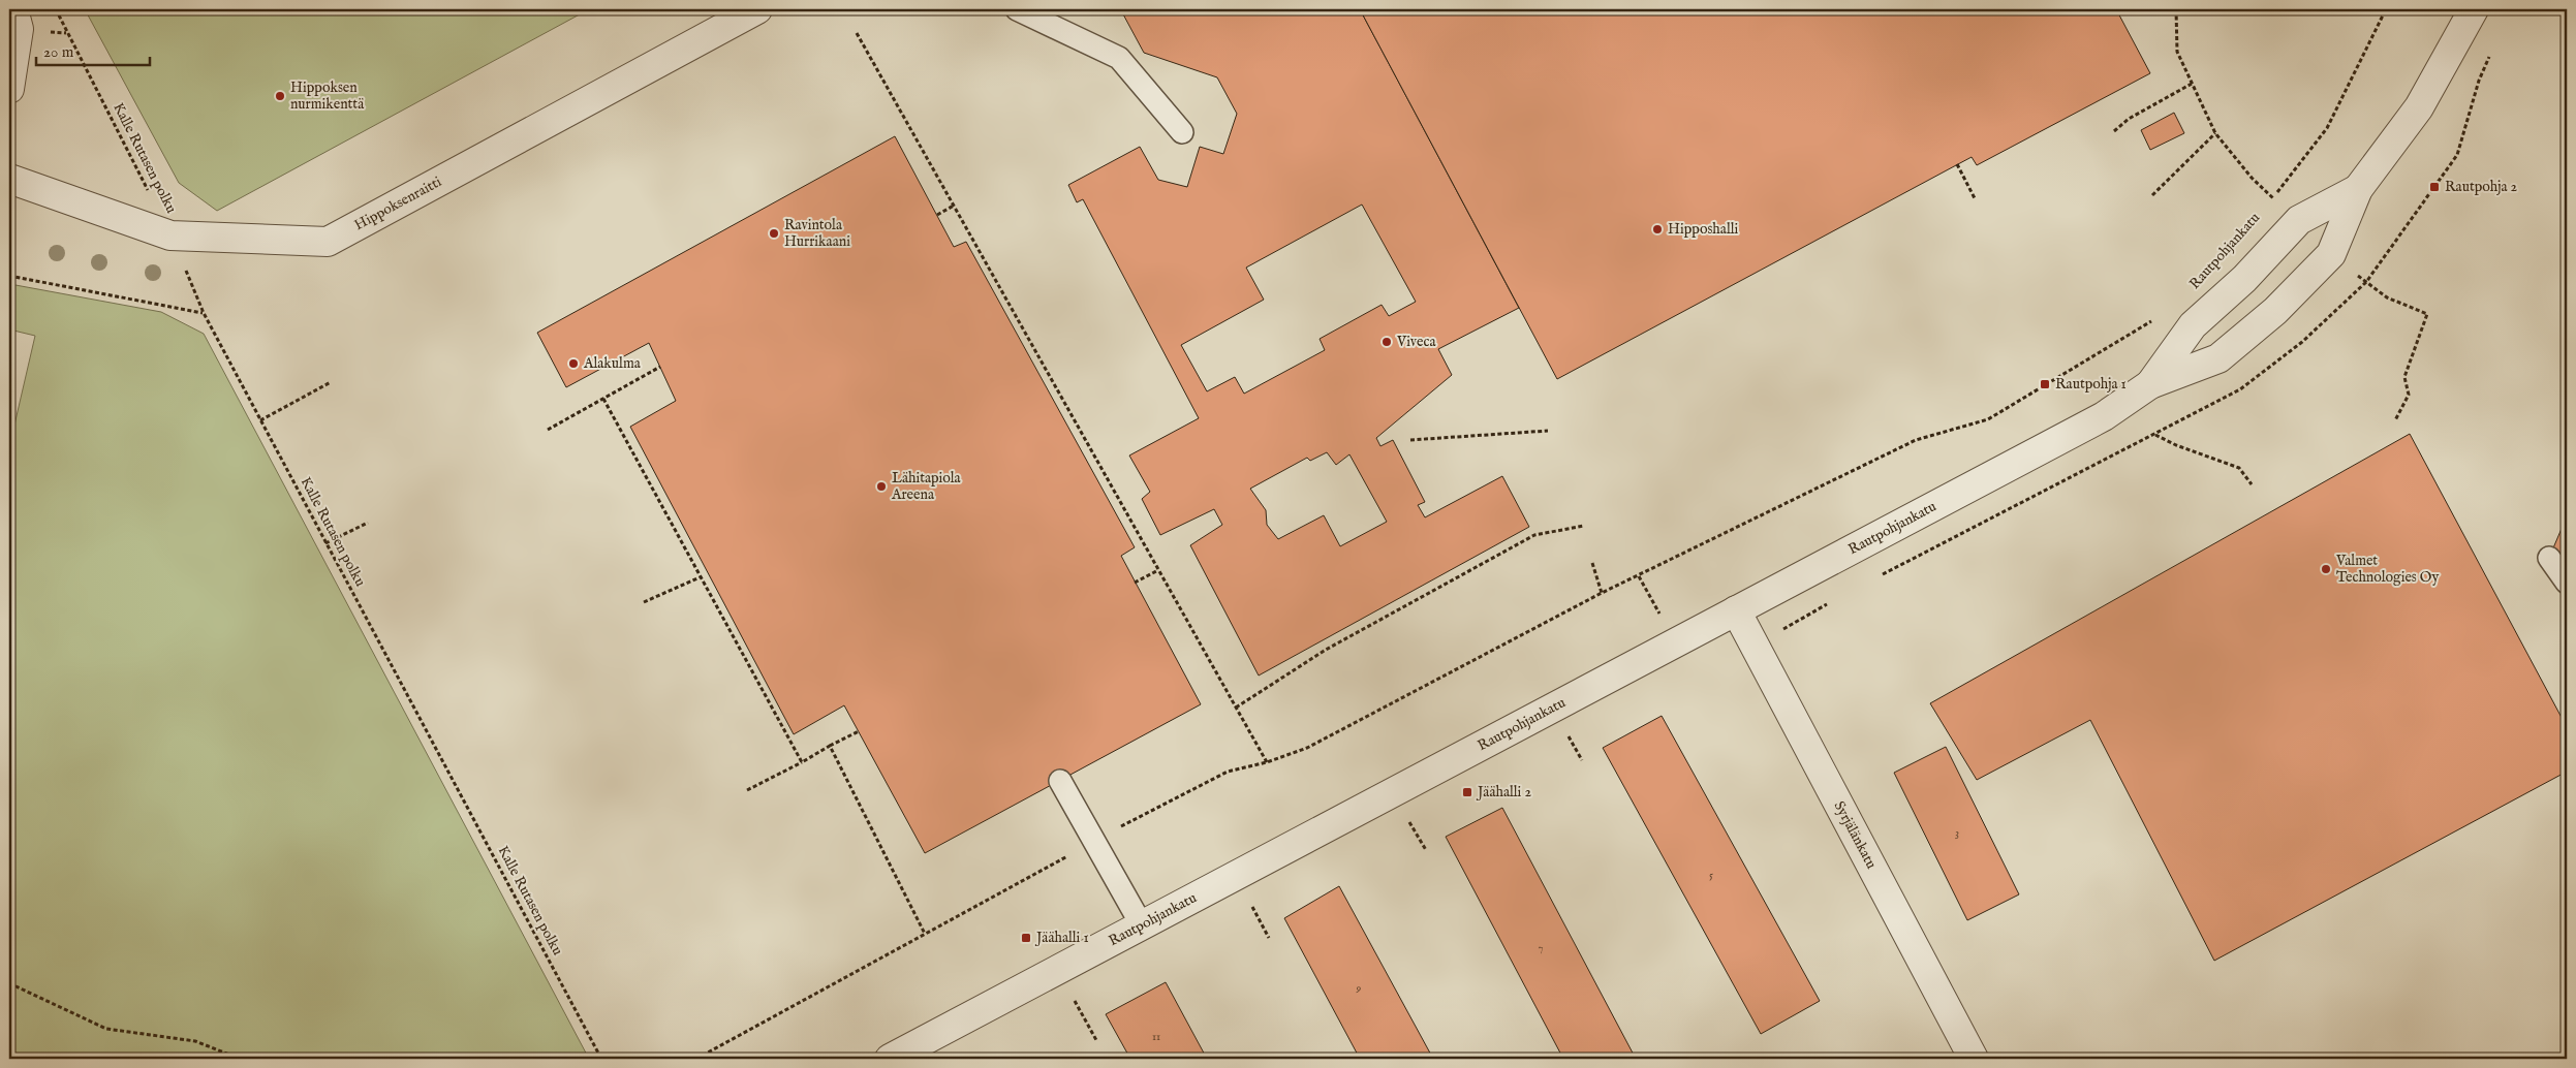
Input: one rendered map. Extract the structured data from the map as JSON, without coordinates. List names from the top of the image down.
{
  "streets": {
    "street": ["Hippoksenraitti", "Rautpohjankatu", "Syrjälänkatu"],
    "path": ["Kalle Rutasen polku"]
  },
  "crossings": [
    ["Kalle Rutasen polku", "Hippoksenraitti"],
    ["Rautpohjankatu", "Syrjälänkatu"]
  ],
  "places": {
    "other": [
      "Hippoksen nurmikenttä",
      "Hipposhalli",
      "Ravintola Hurrikaani",
      "Viveca",
      "Alakulma",
      "Lähitapiola Areena",
      "Valmet Technologies Oy"
    ],
    "transit": [
      "Rautpohja 2",
      "Rautpohja 1",
      "Jäähalli 2",
      "Jäähalli 1"
    ]
  },
  "house_numbers": [
    "3",
    "5",
    "7",
    "9",
    "11"
  ],
  "scale_bar": "20 m"
}
